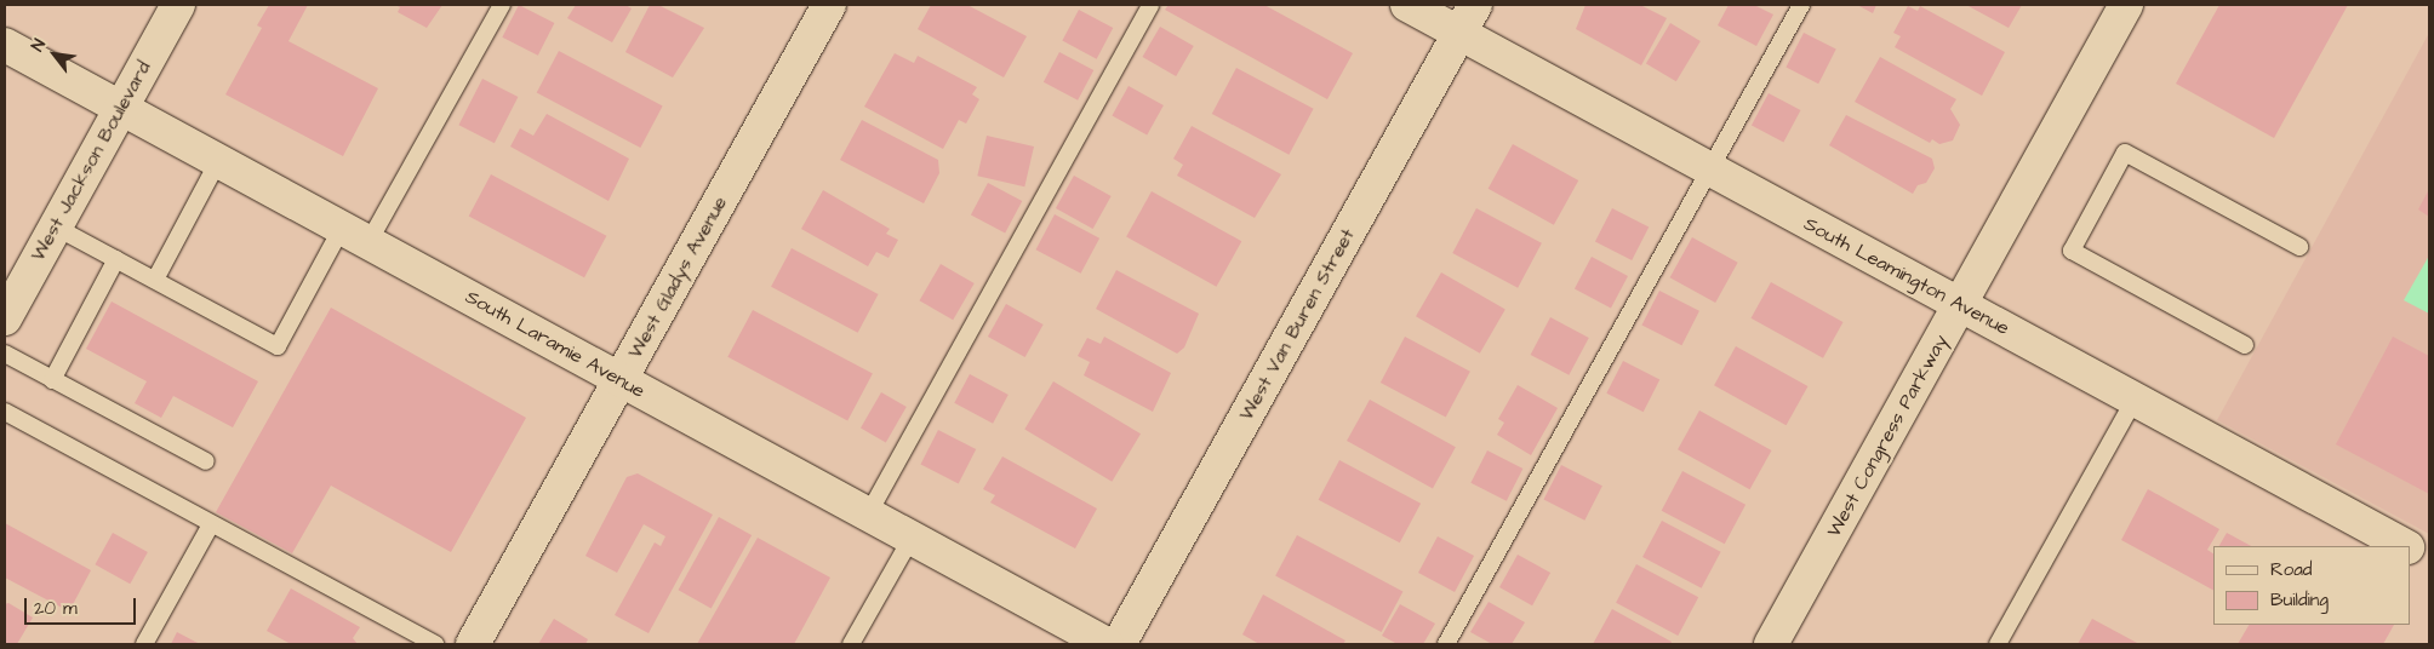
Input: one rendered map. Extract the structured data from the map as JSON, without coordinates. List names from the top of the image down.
{
  "streets": {
    "street": [
      "West Jackson Boulevard",
      "South Leamington Avenue",
      "West Gladys Avenue",
      "West Van Buren Street",
      "South Laramie Avenue",
      "West Congress Parkway"
    ]
  },
  "crossings": [
    ["West Jackson Boulevard", "South Laramie Avenue"],
    ["South Leamington Avenue", "West Van Buren Street"],
    ["South Leamington Avenue", "West Congress Parkway"],
    ["West Gladys Avenue", "South Laramie Avenue"]
  ],
  "legend": ["Road", "Building"],
  "scale_bar": "20 m",
  "north": "top left"
}
